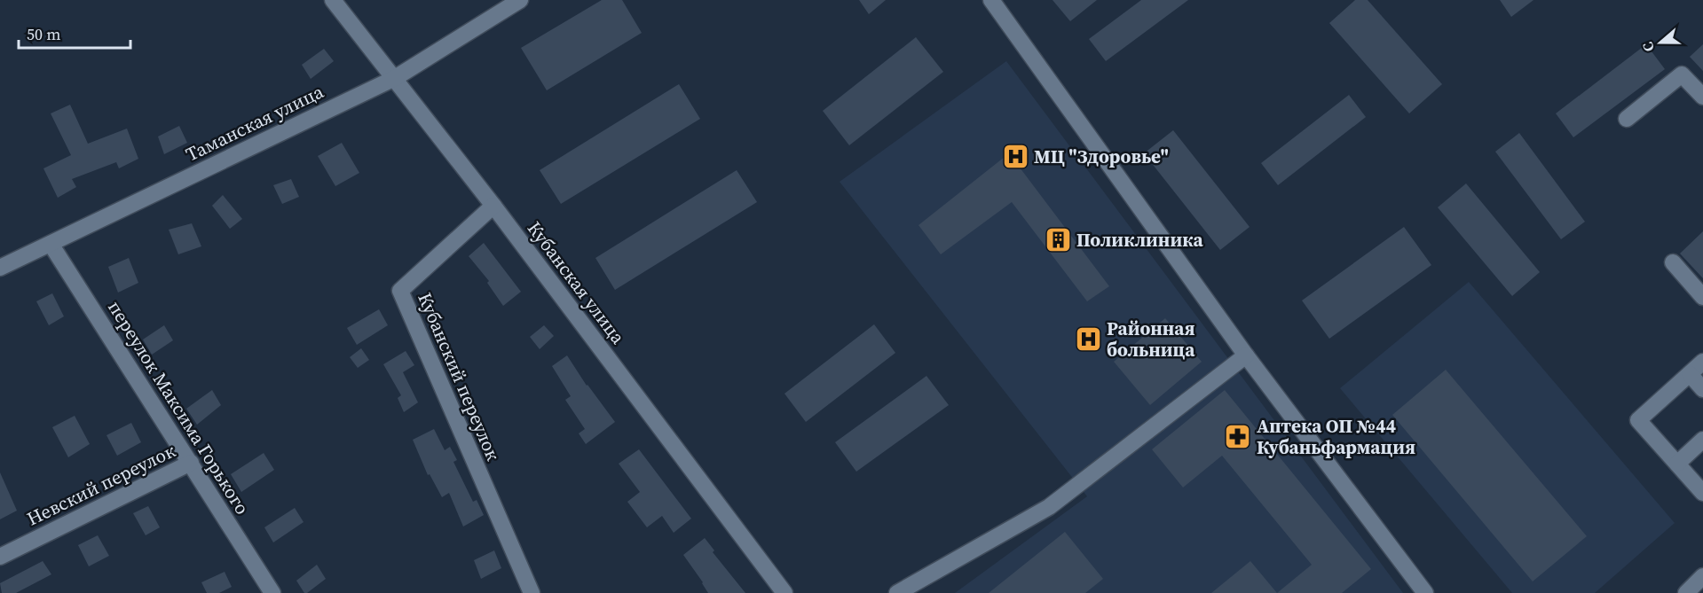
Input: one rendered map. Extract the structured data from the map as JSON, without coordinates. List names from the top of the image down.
{
  "streets": {
    "street": [
      "Таманская улица",
      "Кубанская улица",
      "Кубанский переулок",
      "переулок Максима Горького",
      "Невский переулок"
    ]
  },
  "crossings": [
    ["Таманская улица", "Кубанская улица"],
    ["Таманская улица", "переулок Максима Горького"],
    ["Кубанская улица", "Кубанский переулок"],
    ["переулок Максима Горького", "Невский переулок"]
  ],
  "places": {
    "hospital": ["МЦ \"Здоровье\"", "Районная больница"],
    "building": ["Поликлиника"],
    "pharmacy": ["Аптека ОП №44 Кубаньфармация"]
  },
  "scale_bar": "50 m",
  "north": "left"
}
